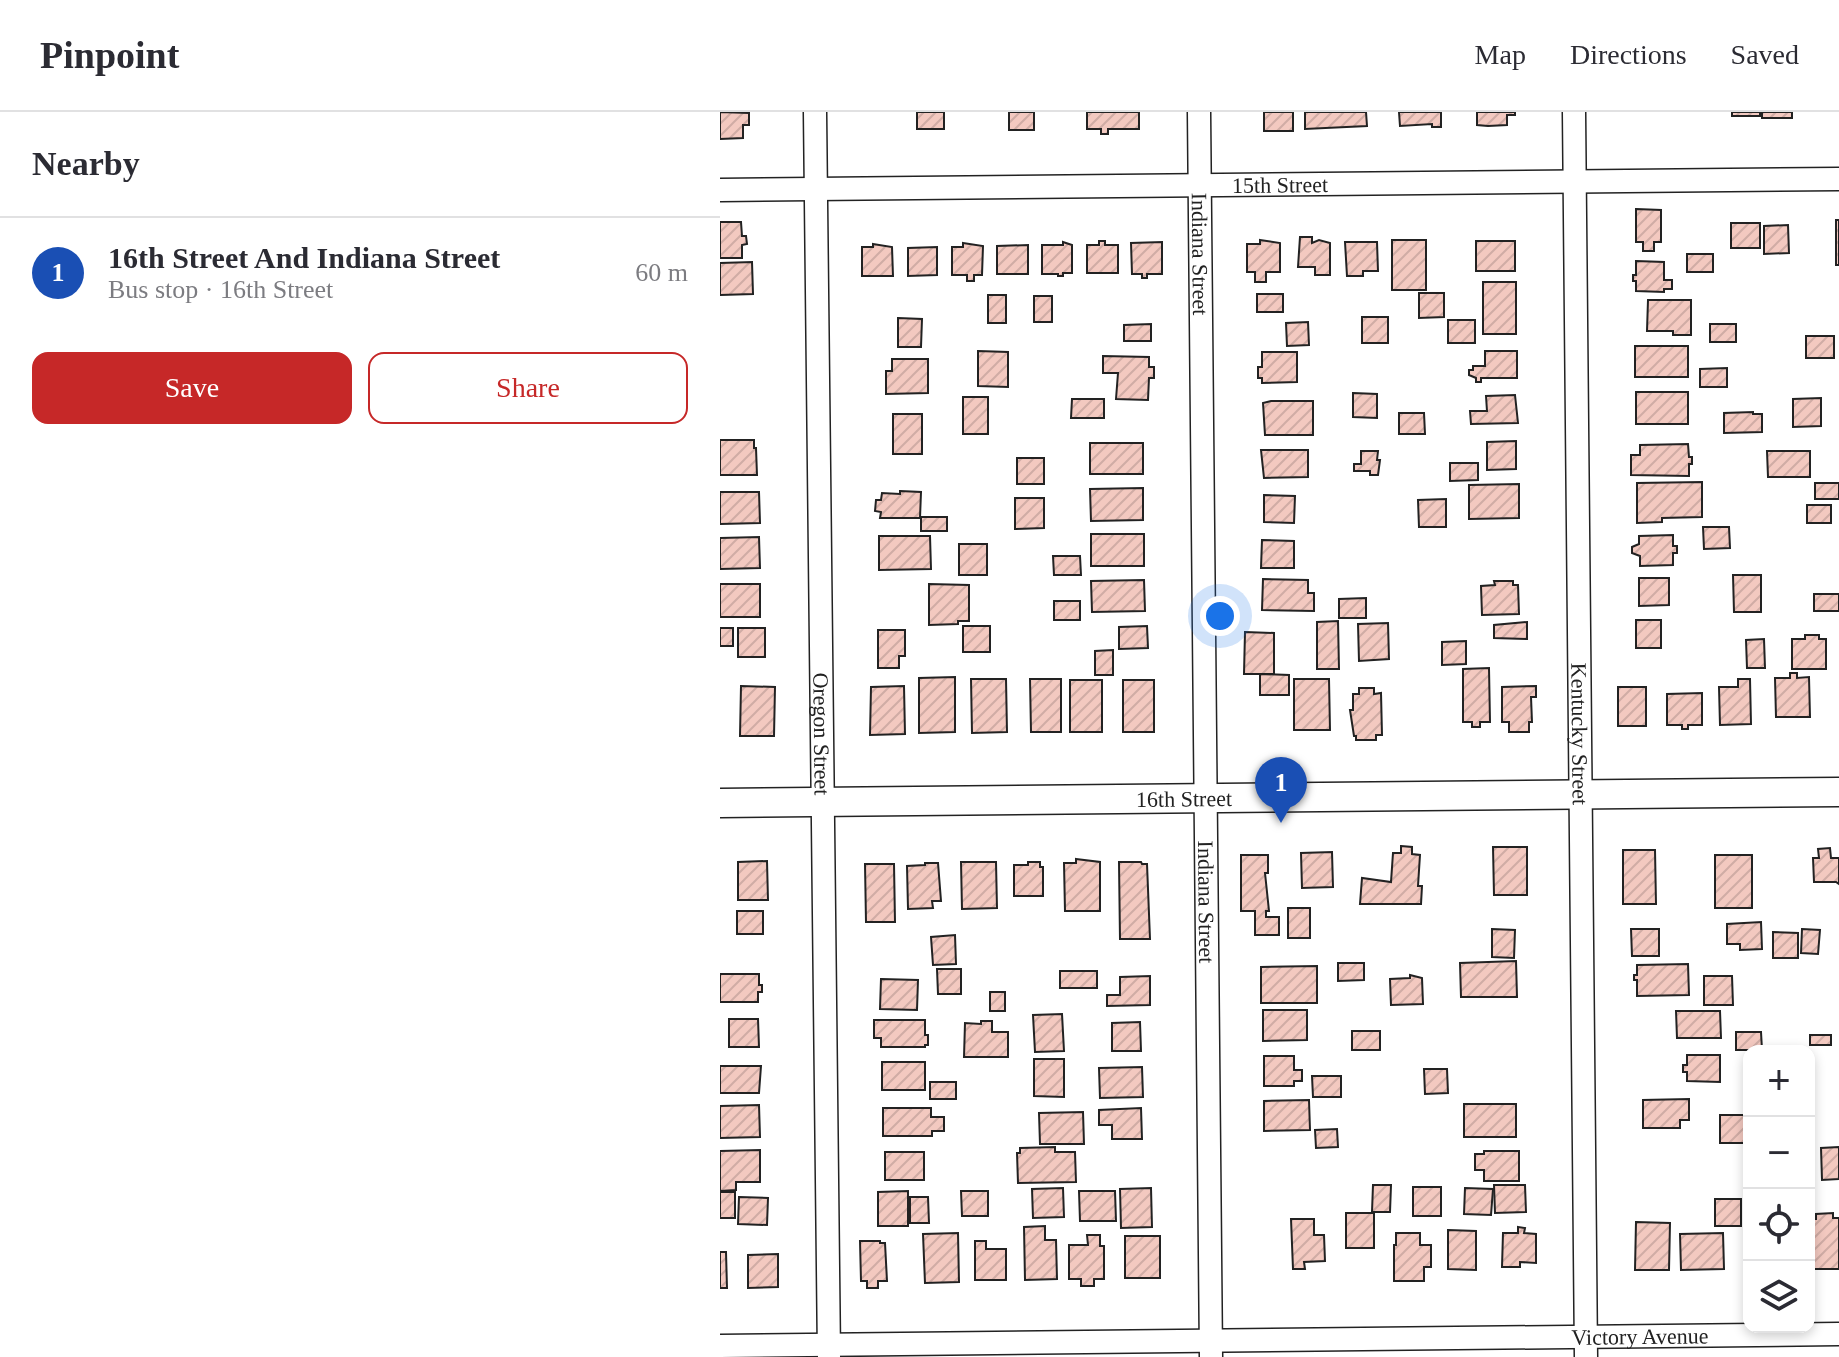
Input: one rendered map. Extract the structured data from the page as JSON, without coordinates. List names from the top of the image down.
{
  "streets": {
    "street": [
      "15th Street",
      "Indiana Street",
      "Oregon Street",
      "Kentucky Street",
      "16th Street",
      "Victory Avenue"
    ]
  },
  "crossings": [
    ["15th Street", "Indiana Street"],
    ["15th Street", "Oregon Street"],
    ["15th Street", "Kentucky Street"],
    ["Indiana Street", "16th Street"],
    ["Indiana Street", "Victory Avenue"],
    ["Oregon Street", "16th Street"],
    ["Oregon Street", "Victory Avenue"],
    ["Kentucky Street", "16th Street"],
    ["Kentucky Street", "Victory Avenue"]
  ],
  "page": {
    "header": "Pinpoint",
    "nav": ["Map", "Directions", "Saved"],
    "heading": "Nearby",
    "list": [
      {
        "mark": "1",
        "name": "16th Street And Indiana Street",
        "note": "Bus stop · 16th Street",
        "value": "60 m"
      }
    ],
    "buttons": ["Save", "Share"],
    "pins": "1",
    "map_buttons": ["+", "−"]
  }
}
